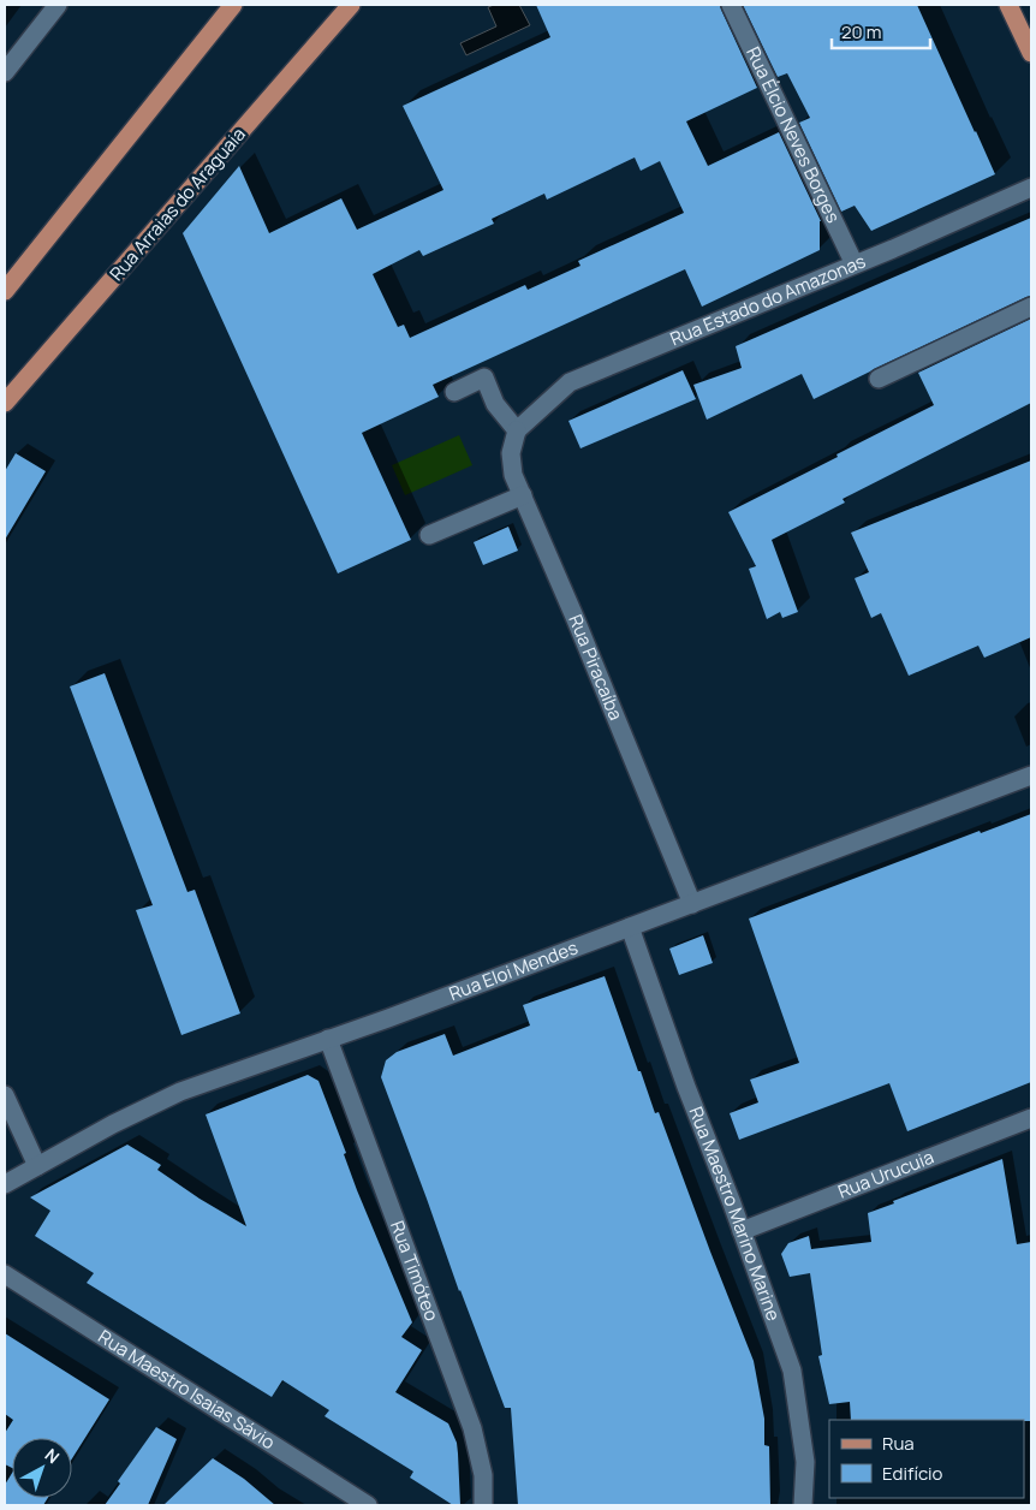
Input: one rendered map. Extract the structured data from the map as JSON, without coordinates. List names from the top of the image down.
{
  "streets": {
    "main road": ["Rua Arraias do Araguaia"],
    "street": [
      "Rua Élcio Neves Borges",
      "Rua Estado do Amazonas",
      "Rua Piracaíba",
      "Rua Eloi Mendes",
      "Rua Urucuia",
      "Rua Maestro Marino Marine",
      "Rua Timóteo",
      "Rua Maestro Isaias Sávio"
    ]
  },
  "crossings": [
    ["Rua Élcio Neves Borges", "Rua Estado do Amazonas"],
    ["Rua Estado do Amazonas", "Rua Piracaíba"],
    ["Rua Piracaíba", "Rua Eloi Mendes"],
    ["Rua Eloi Mendes", "Rua Maestro Marino Marine"],
    ["Rua Eloi Mendes", "Rua Timóteo"],
    ["Rua Urucuia", "Rua Maestro Marino Marine"]
  ],
  "legend": ["Rua", "Edifício"],
  "scale_bar": "20 m",
  "north": "top right"
}
